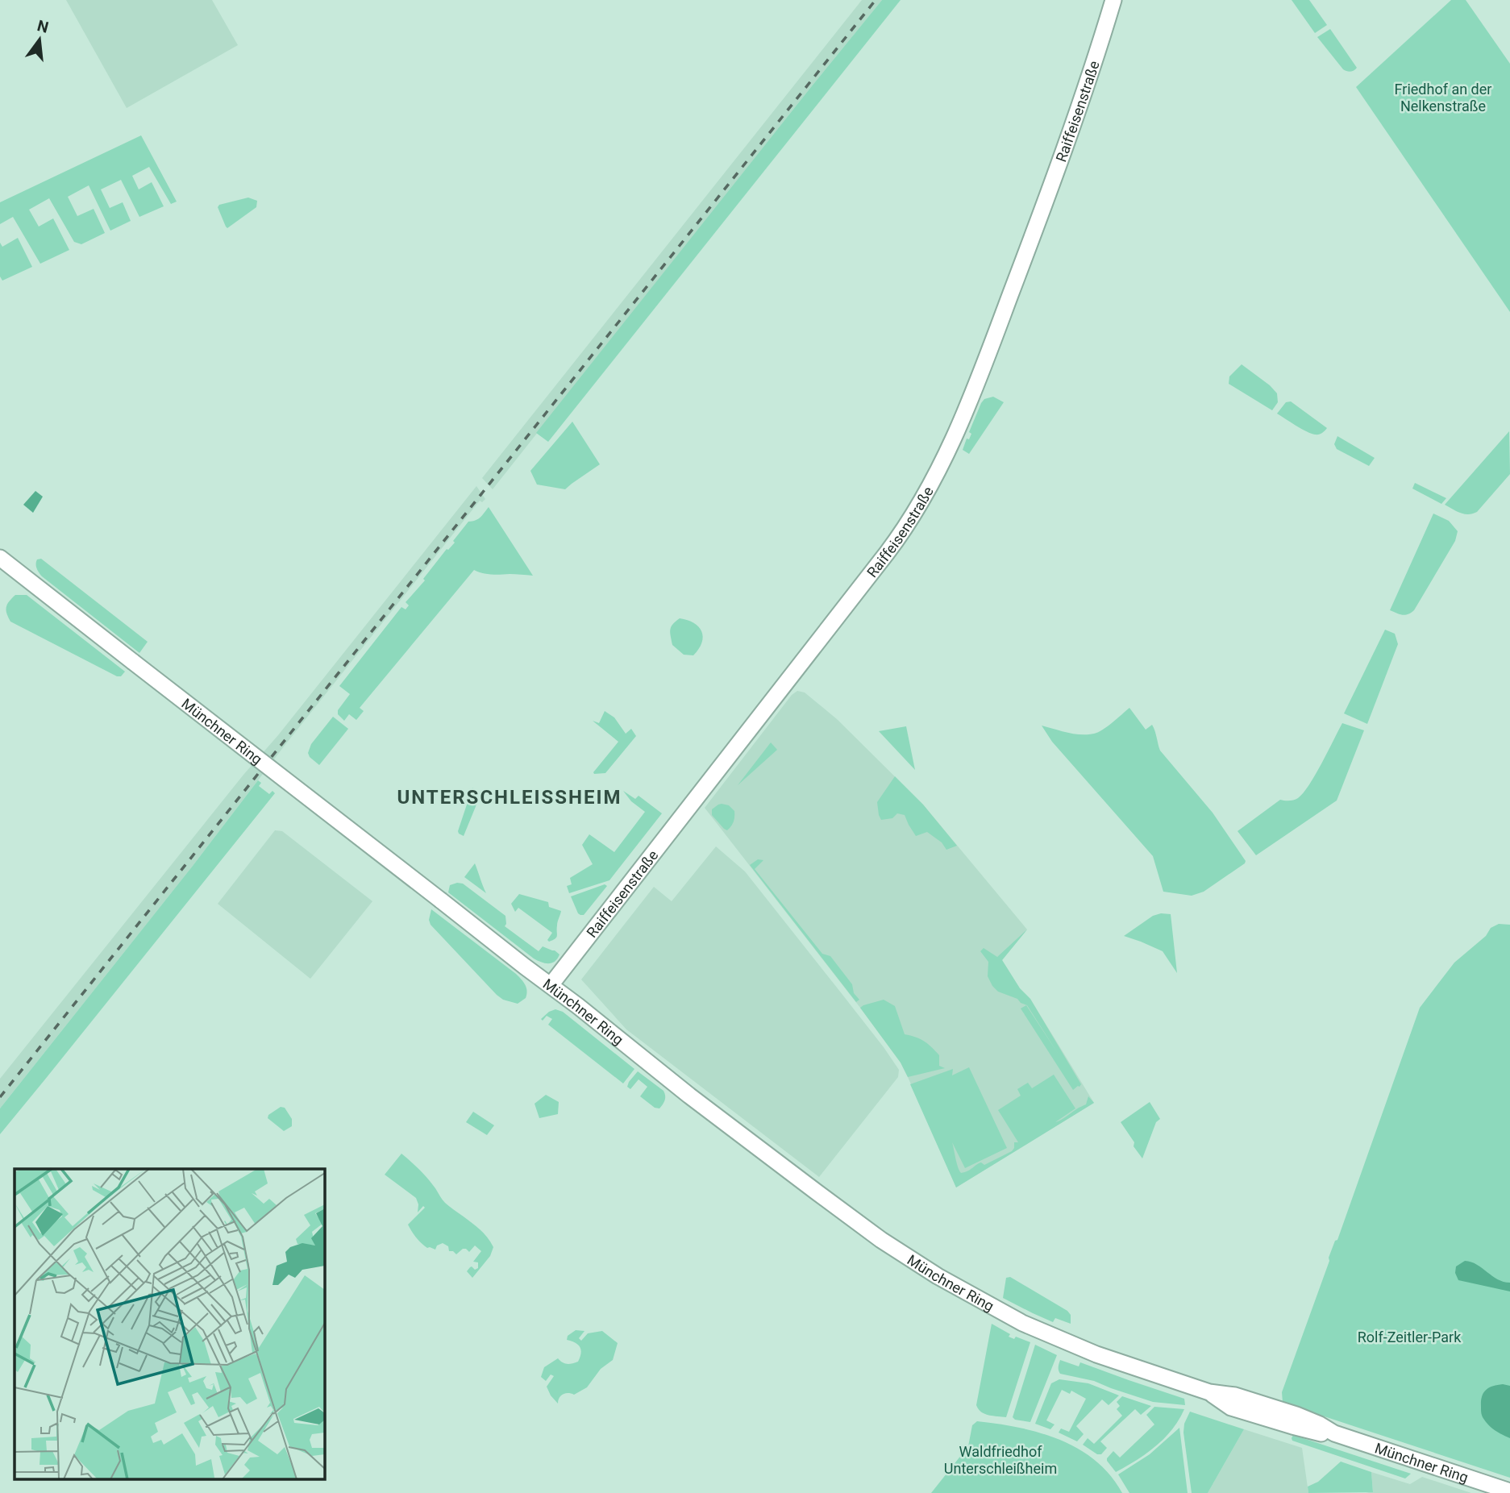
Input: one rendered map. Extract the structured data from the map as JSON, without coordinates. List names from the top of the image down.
{
  "streets": {
    "main road": ["Raiffeisenstraße", "Münchner Ring"]
  },
  "crossings": [
    ["Raiffeisenstraße", "Münchner Ring"]
  ],
  "districts": ["UNTERSCHLEISSHEIM"],
  "parks": ["Friedhof an der Nelkenstraße", "Rolf-Zeitler-Park", "Waldfriedhof Unterschleißheim"],
  "north": "top"
}
